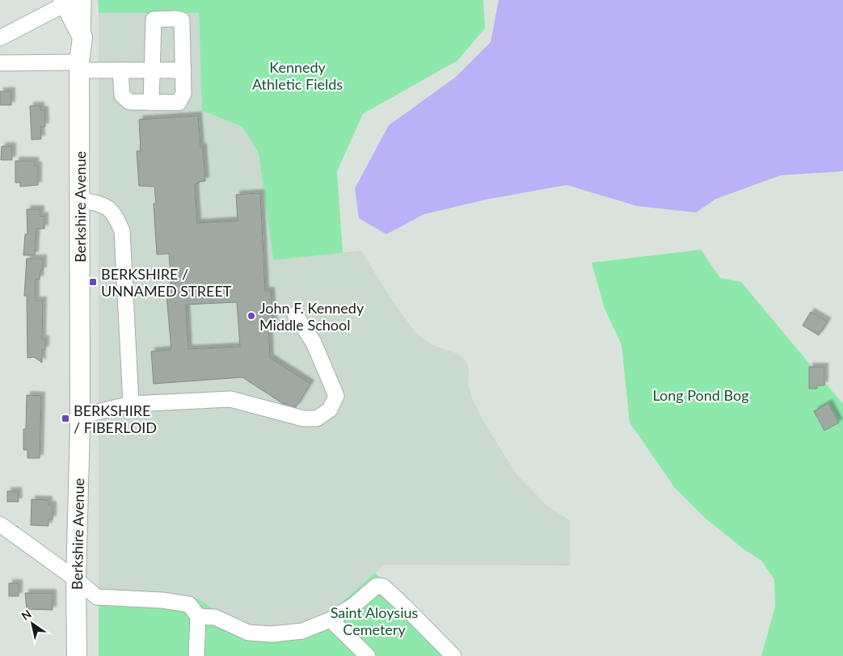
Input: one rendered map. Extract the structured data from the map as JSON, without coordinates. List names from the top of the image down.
{
  "streets": {
    "main road": ["Berkshire Avenue"]
  },
  "parks": ["Kennedy Athletic Fields", "Long Pond Bog", "Saint Aloysius Cemetery"],
  "places": {
    "transit": ["BERKSHIRE / UNNAMED STREET", "BERKSHIRE / FIBERLOID"],
    "other": ["John F. Kennedy Middle School"]
  },
  "north": "top left"
}
